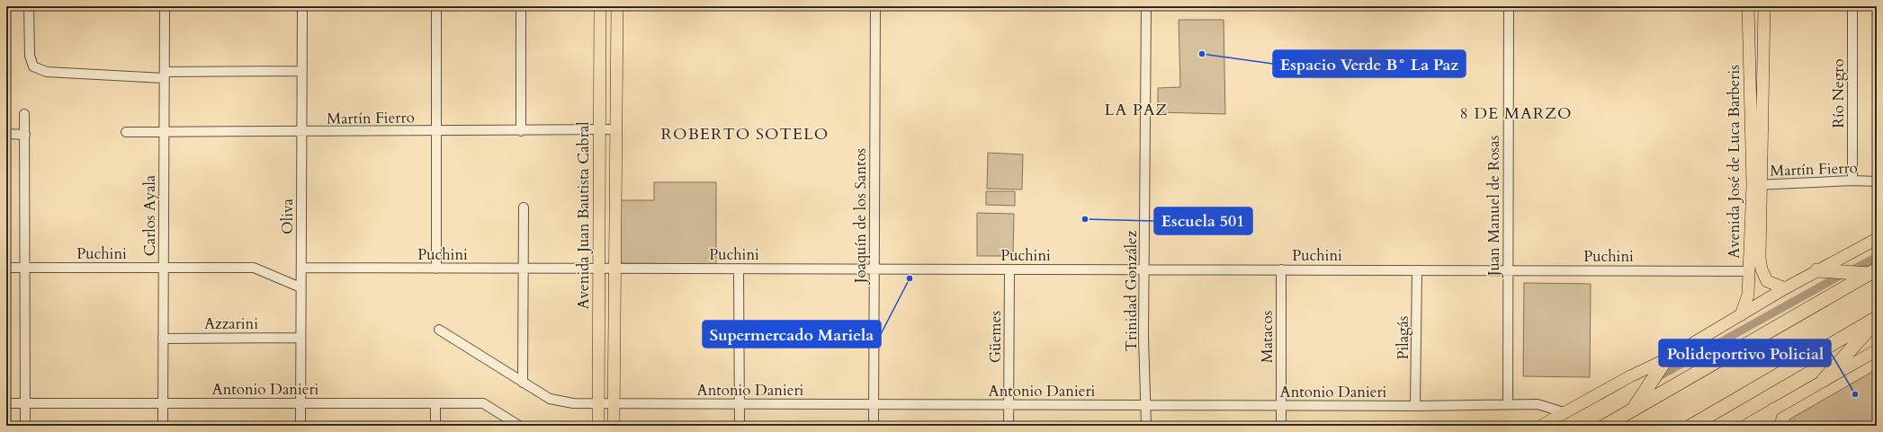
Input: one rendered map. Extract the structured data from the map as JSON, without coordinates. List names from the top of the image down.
{
  "streets": {
    "main road": ["Avenida José de Luca Barberis", "Avenida Juan Bautista Cabral"],
    "street": [
      "Río Negro",
      "Martín Fierro",
      "Juan Manuel de Rosas",
      "Carlos Ayala",
      "Joaquín de los Santos",
      "Oliva",
      "Puchini",
      "Trinidad González",
      "Azzarini",
      "Güemes",
      "Matacos",
      "Pilagás",
      "Antonio Danieri"
    ]
  },
  "crossings": [
    ["Río Negro", "Martín Fierro"],
    ["Martín Fierro", "Avenida José de Luca Barberis"],
    ["Martín Fierro", "Carlos Ayala"],
    ["Martín Fierro", "Avenida Juan Bautista Cabral"],
    ["Martín Fierro", "Oliva"],
    ["Avenida José de Luca Barberis", "Puchini"],
    ["Juan Manuel de Rosas", "Puchini"],
    ["Juan Manuel de Rosas", "Antonio Danieri"],
    ["Carlos Ayala", "Puchini"],
    ["Carlos Ayala", "Azzarini"],
    ["Carlos Ayala", "Antonio Danieri"],
    ["Avenida Juan Bautista Cabral", "Puchini"],
    ["Avenida Juan Bautista Cabral", "Antonio Danieri"],
    ["Joaquín de los Santos", "Puchini"],
    ["Joaquín de los Santos", "Antonio Danieri"],
    ["Oliva", "Puchini"],
    ["Oliva", "Azzarini"],
    ["Oliva", "Antonio Danieri"],
    ["Puchini", "Trinidad González"],
    ["Puchini", "Güemes"],
    ["Puchini", "Matacos"],
    ["Puchini", "Pilagás"],
    ["Trinidad González", "Antonio Danieri"],
    ["Güemes", "Antonio Danieri"],
    ["Matacos", "Antonio Danieri"],
    ["Pilagás", "Antonio Danieri"]
  ],
  "districts": ["LA PAZ", "8 DE MARZO", "ROBERTO SOTELO"],
  "places": [
    "Espacio Verde B° La Paz",
    "Escuela 501",
    "Supermercado Mariela",
    "Polideportivo Policial"
  ]
}
